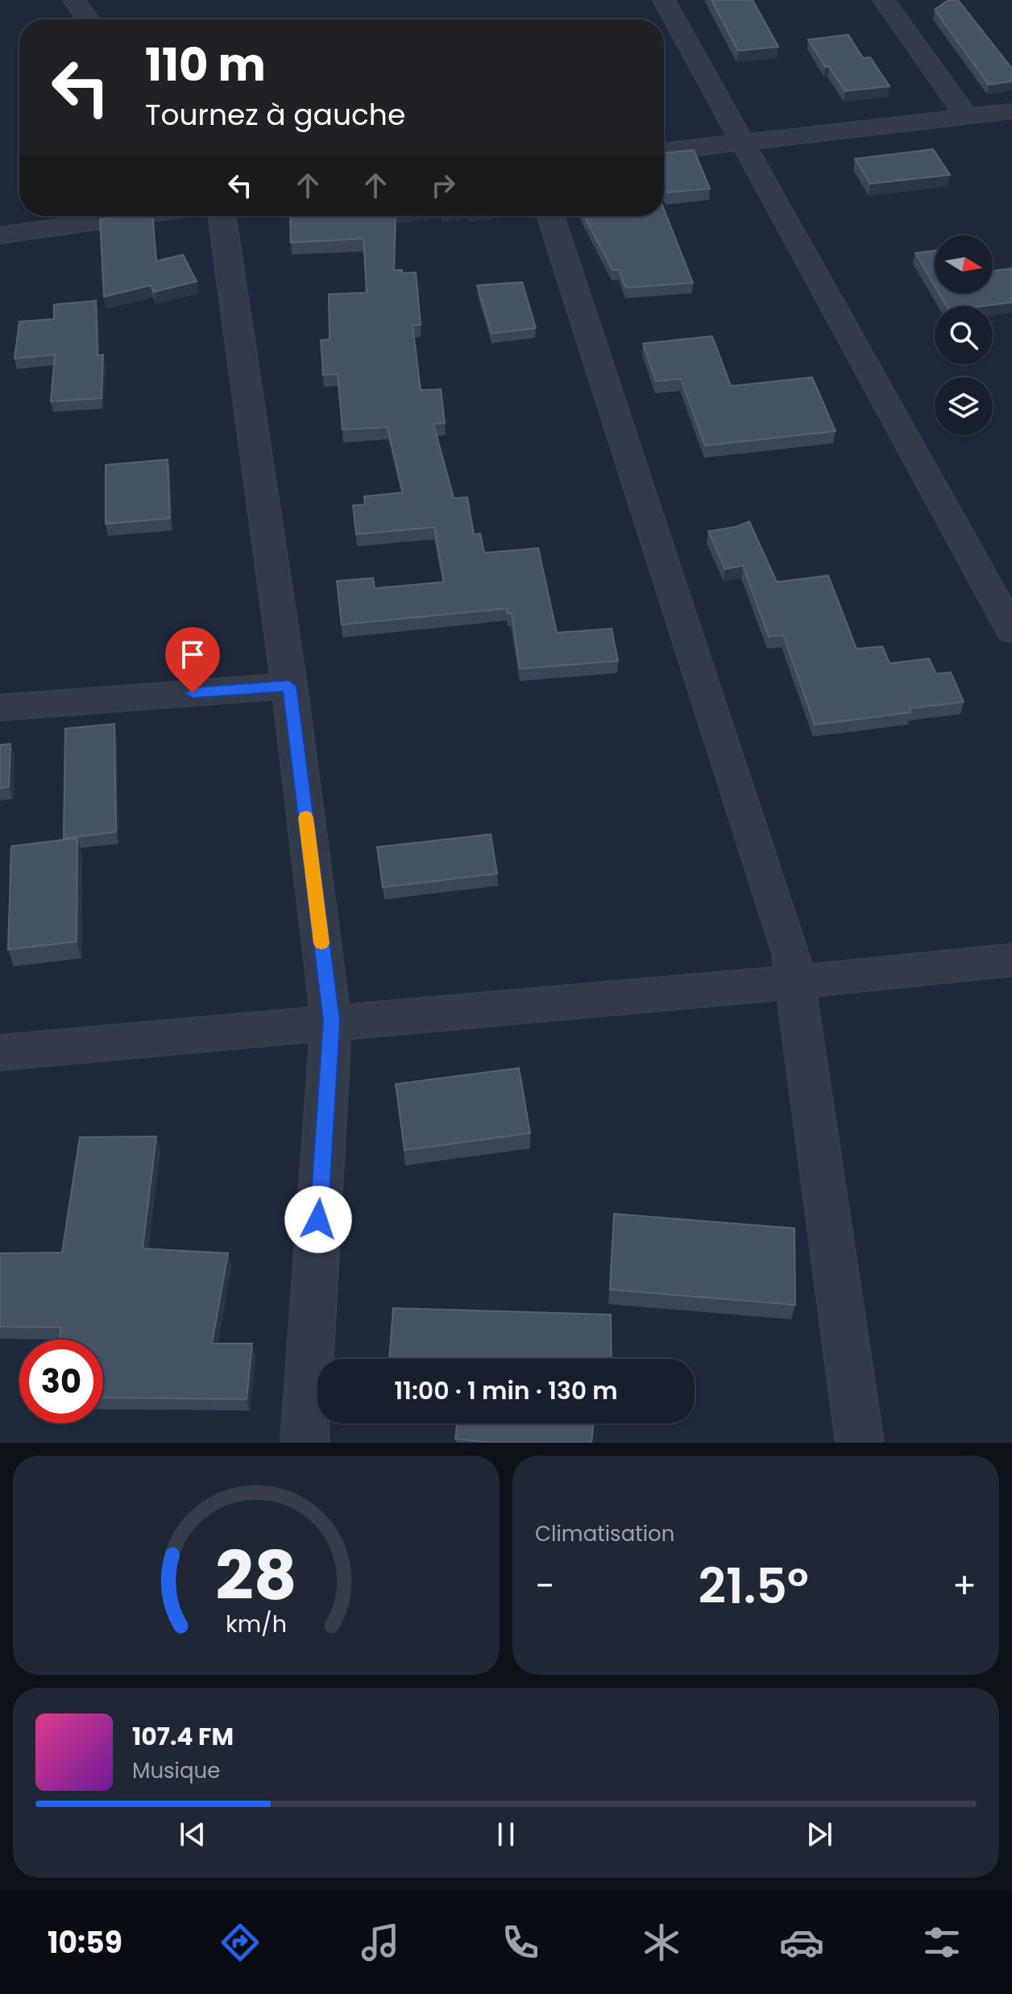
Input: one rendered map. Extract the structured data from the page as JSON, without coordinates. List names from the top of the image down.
{
  "north": "right",
  "page": {
    "turn": ["110 m", "Tournez à gauche"],
    "limit": "30",
    "trip": "11:00 · 1 min · 130 m",
    "tile": "Climatisation",
    "heat": ["−", "21.5°", "+"],
    "song": ["107.4 FM", "Musique"],
    "tabs": "10:59",
    "gauge": ["28", "km/h"]
  }
}
